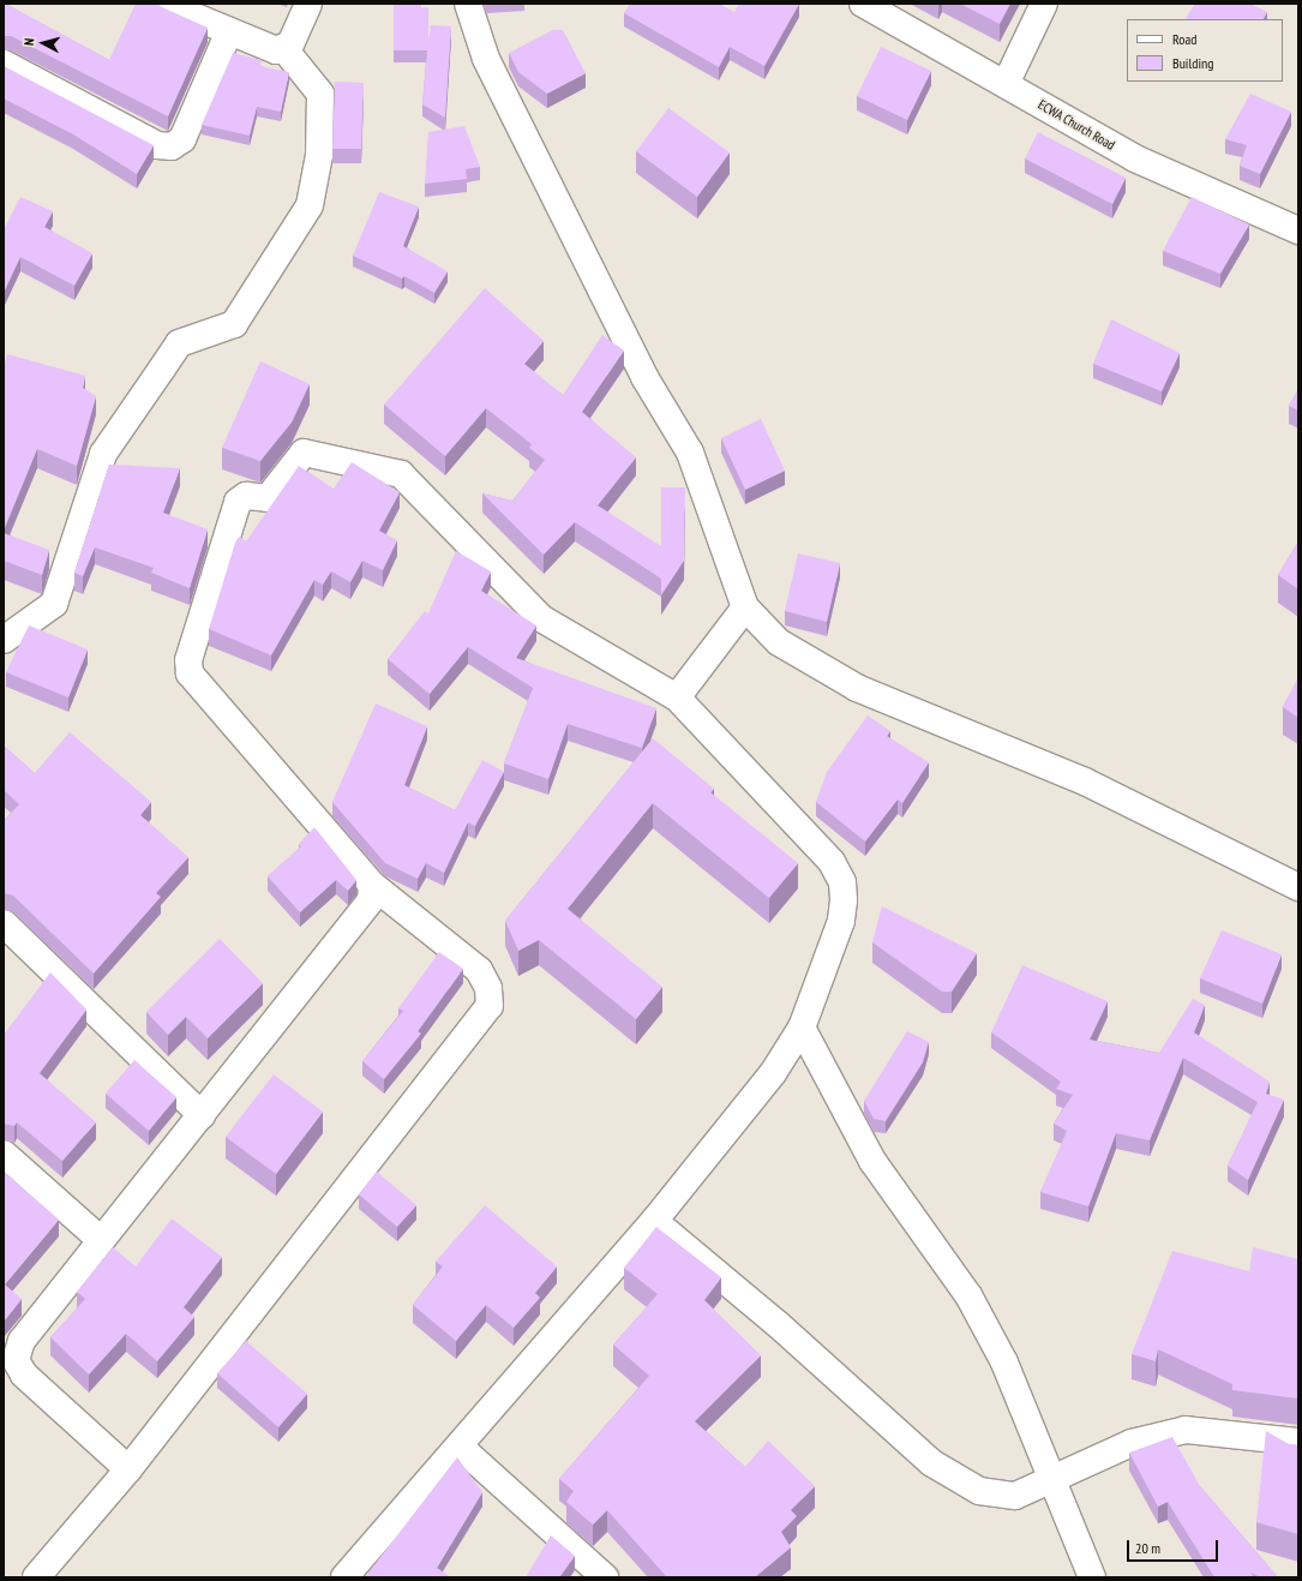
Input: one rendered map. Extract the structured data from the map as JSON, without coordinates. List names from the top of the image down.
{
  "streets": {
    "street": ["ECWA Church Road"]
  },
  "legend": ["Road", "Building"],
  "scale_bar": "20 m",
  "north": "left"
}
